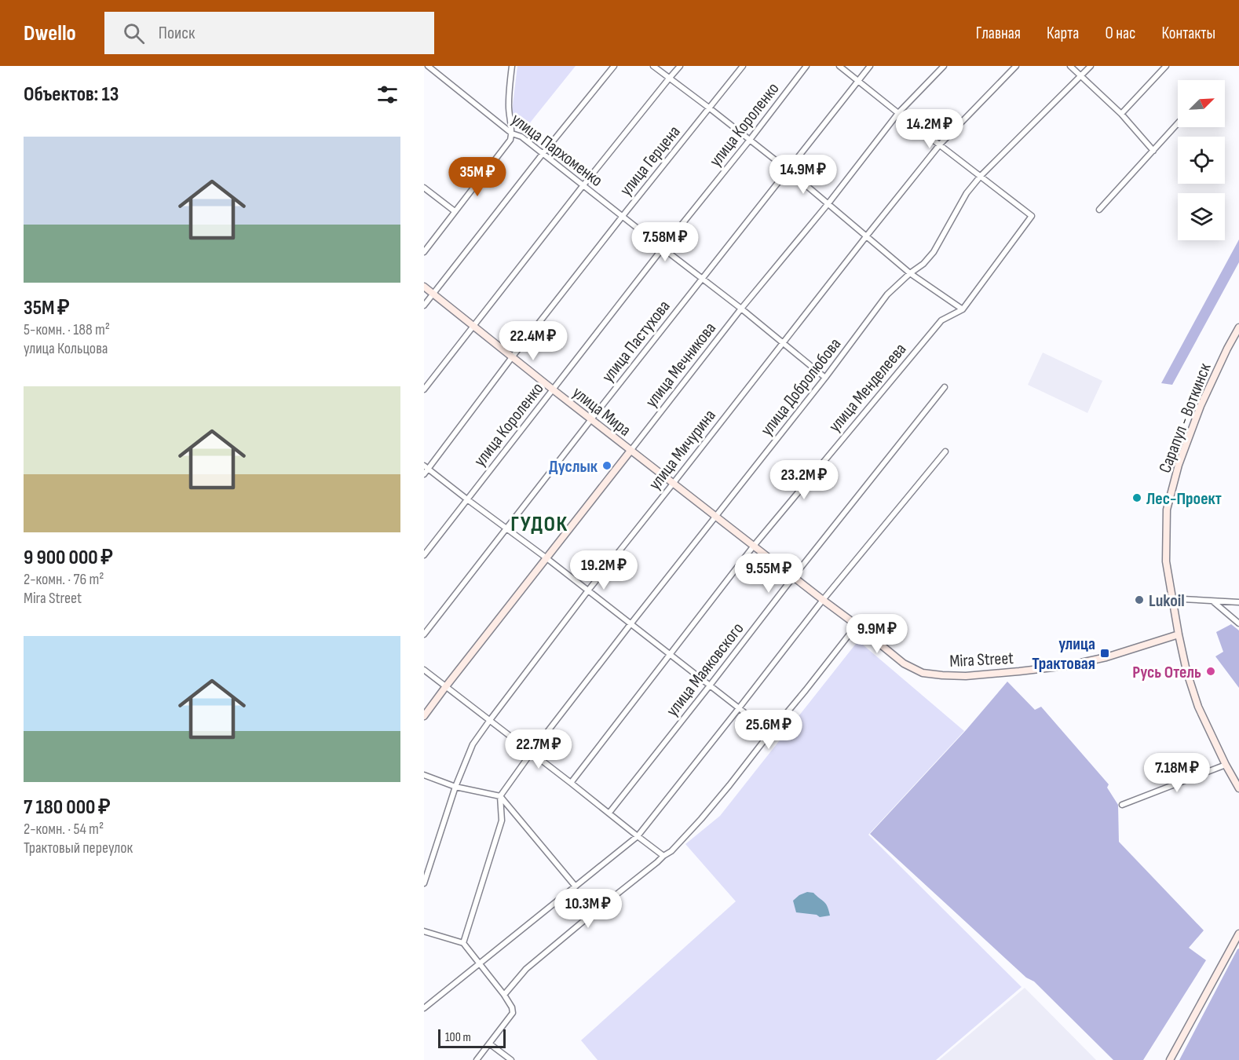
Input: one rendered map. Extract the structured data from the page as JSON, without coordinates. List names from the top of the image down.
{
  "streets": {
    "main road": [
      "улица Мечникова",
      "улица Мира",
      "Сарапул - Воткинск",
      "Mira Street"
    ],
    "street": [
      "улица Короленко",
      "улица Пархоменко",
      "улица Герцена",
      "улица Пастухова",
      "улица Добролюбова",
      "улица Менделеева",
      "улица Мичурина",
      "улица Маяковского"
    ]
  },
  "crossings": [
    ["улица Короленко", "улица Пархоменко"],
    ["улица Короленко", "улица Мира"],
    ["улица Пархоменко", "улица Герцена"],
    ["улица Пархоменко", "улица Пастухова"],
    ["улица Пархоменко", "улица Мечникова"],
    ["улица Пархоменко", "улица Добролюбова"],
    ["улица Пархоменко", "улица Мичурина"],
    ["улица Герцена", "улица Мира"],
    ["улица Пастухова", "улица Мира"],
    ["улица Мечникова", "улица Мира"],
    ["улица Мечникова", "Mira Street"],
    ["улица Добролюбова", "улица Менделеева"],
    ["улица Добролюбова", "Mira Street"],
    ["улица Менделеева", "Mira Street"],
    ["улица Мира", "Mira Street"],
    ["Сарапул - Воткинск", "Mira Street"],
    ["улица Мичурина", "Mira Street"],
    ["Mira Street", "улица Маяковского"]
  ],
  "districts": ["ГУДОК"],
  "places": {
    "other": [
      "Дуслык",
      "Лес-Проект",
      "Lukoil",
      "Русь Отель"
    ],
    "transit": ["улица Трактовая"]
  },
  "scale_bar": "100 m",
  "north": "top right",
  "page": {
    "header": "Dwello",
    "search": "Поиск",
    "nav": [
      "Главная",
      "Карта",
      "О нас",
      "Контакты"
    ],
    "heading": "Объектов: 13",
    "price": [
      "14.2M ₽",
      "14.9M ₽",
      "35M ₽",
      "7.58M ₽",
      "22.4M ₽",
      "23.2M ₽",
      "19.2M ₽",
      "9.55M ₽",
      "9.9M ₽",
      "25.6M ₽",
      "22.7M ₽",
      "7.18M ₽",
      "10.3M ₽"
    ],
    "list": [
      {
        "name": "35M ₽",
        "note": "5-комн. · 188 m² · улица Кольцова"
      },
      {
        "name": "9 900 000 ₽",
        "note": "2-комн. · 76 m² · Mira Street"
      },
      {
        "name": "7 180 000 ₽",
        "note": "2-комн. · 54 m² · Трактовый переулок"
      }
    ],
    "scale": "100 m"
  }
}
